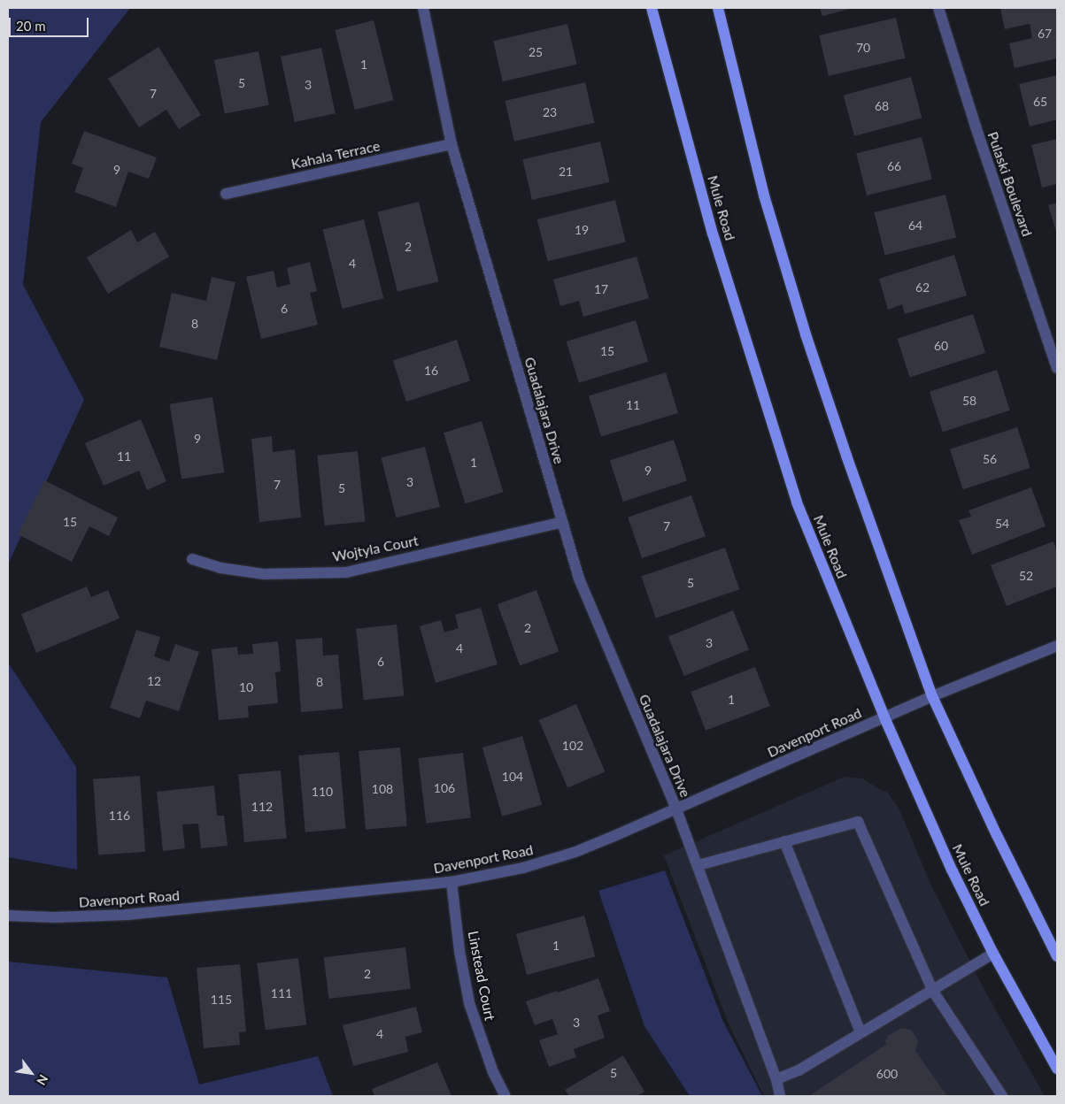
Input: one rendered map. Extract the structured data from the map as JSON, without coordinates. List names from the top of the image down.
{
  "streets": {
    "main road": ["Mule Road"],
    "street": [
      "Kahala Terrace",
      "Pulaski Boulevard",
      "Guadalajara Drive",
      "Wojtyla Court",
      "Davenport Road",
      "Linstead Court"
    ]
  },
  "crossings": [
    ["Kahala Terrace", "Guadalajara Drive"],
    ["Mule Road", "Davenport Road"],
    ["Guadalajara Drive", "Wojtyla Court"],
    ["Guadalajara Drive", "Davenport Road"],
    ["Davenport Road", "Linstead Court"]
  ],
  "house_numbers": [
    "67",
    "70",
    "25",
    "1",
    "5",
    "3",
    "7",
    "65",
    "68",
    "23",
    "66",
    "9",
    "21",
    "64",
    "19",
    "2",
    "4",
    "62",
    "17",
    "6",
    "8",
    "60",
    "15",
    "16",
    "58",
    "11",
    "9",
    "11",
    "56",
    "1",
    "9",
    "3",
    "7",
    "5",
    "15",
    "54",
    "7",
    "52",
    "5",
    "2",
    "3",
    "4",
    "6",
    "12",
    "8",
    "10",
    "1",
    "102",
    "104",
    "106",
    "108",
    "110",
    "112",
    "116",
    "1",
    "2",
    "111",
    "115",
    "3",
    "4",
    "5",
    "600"
  ],
  "scale_bar": "20 m",
  "north": "bottom right"
}
